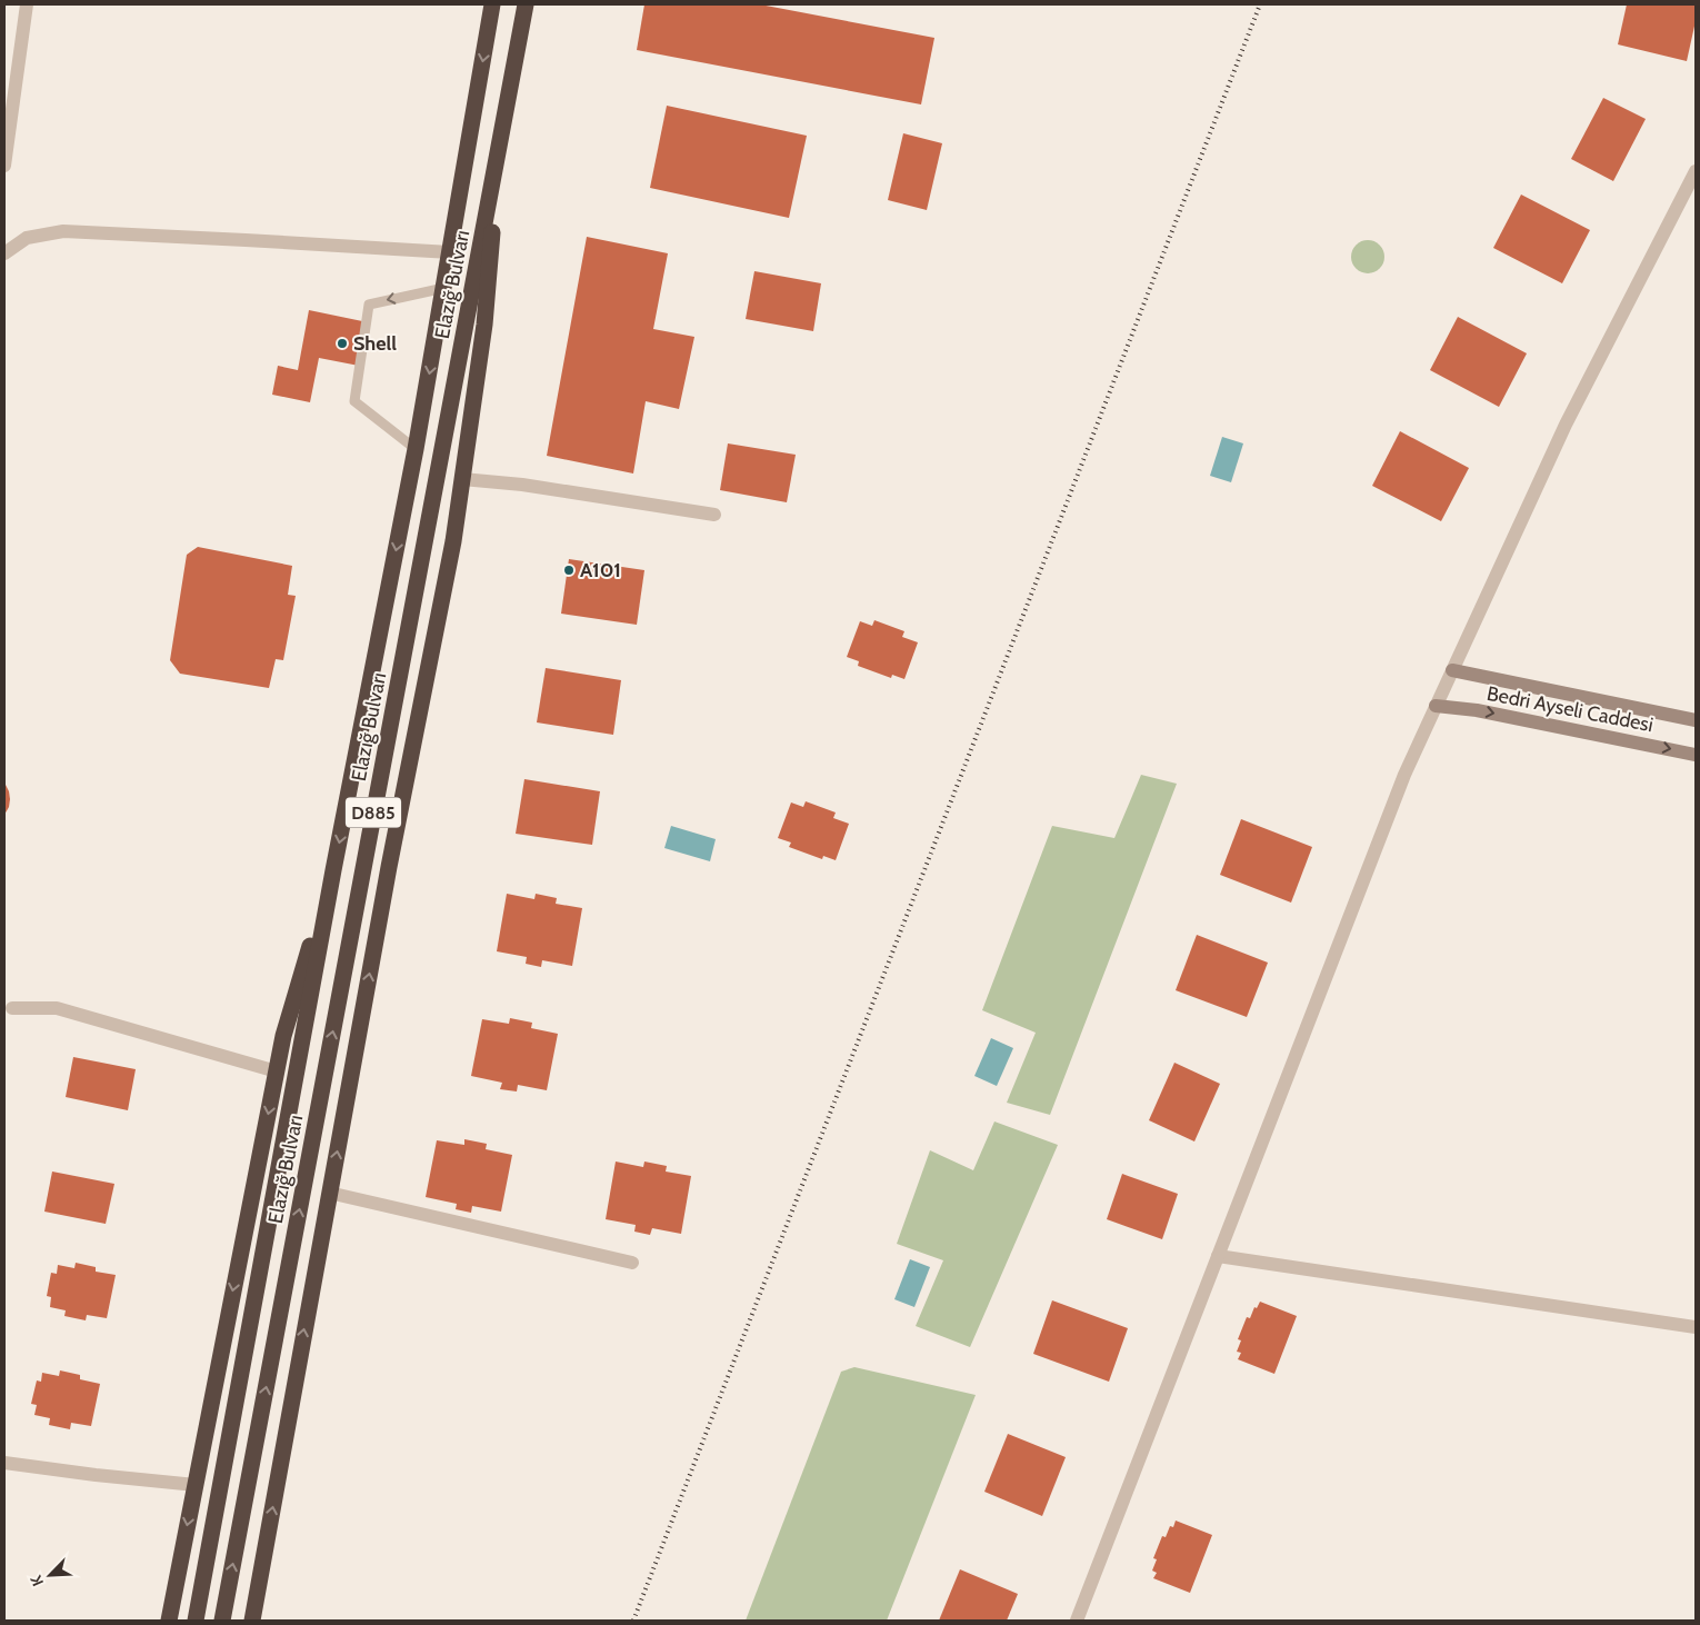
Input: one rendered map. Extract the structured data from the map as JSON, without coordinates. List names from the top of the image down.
{
  "streets": {
    "highway": ["Elazığ Bulvarı", "D885"],
    "main road": ["Bedri Ayseli Caddesi"]
  },
  "places": ["Shell", "A101"],
  "north": "bottom left"
}
